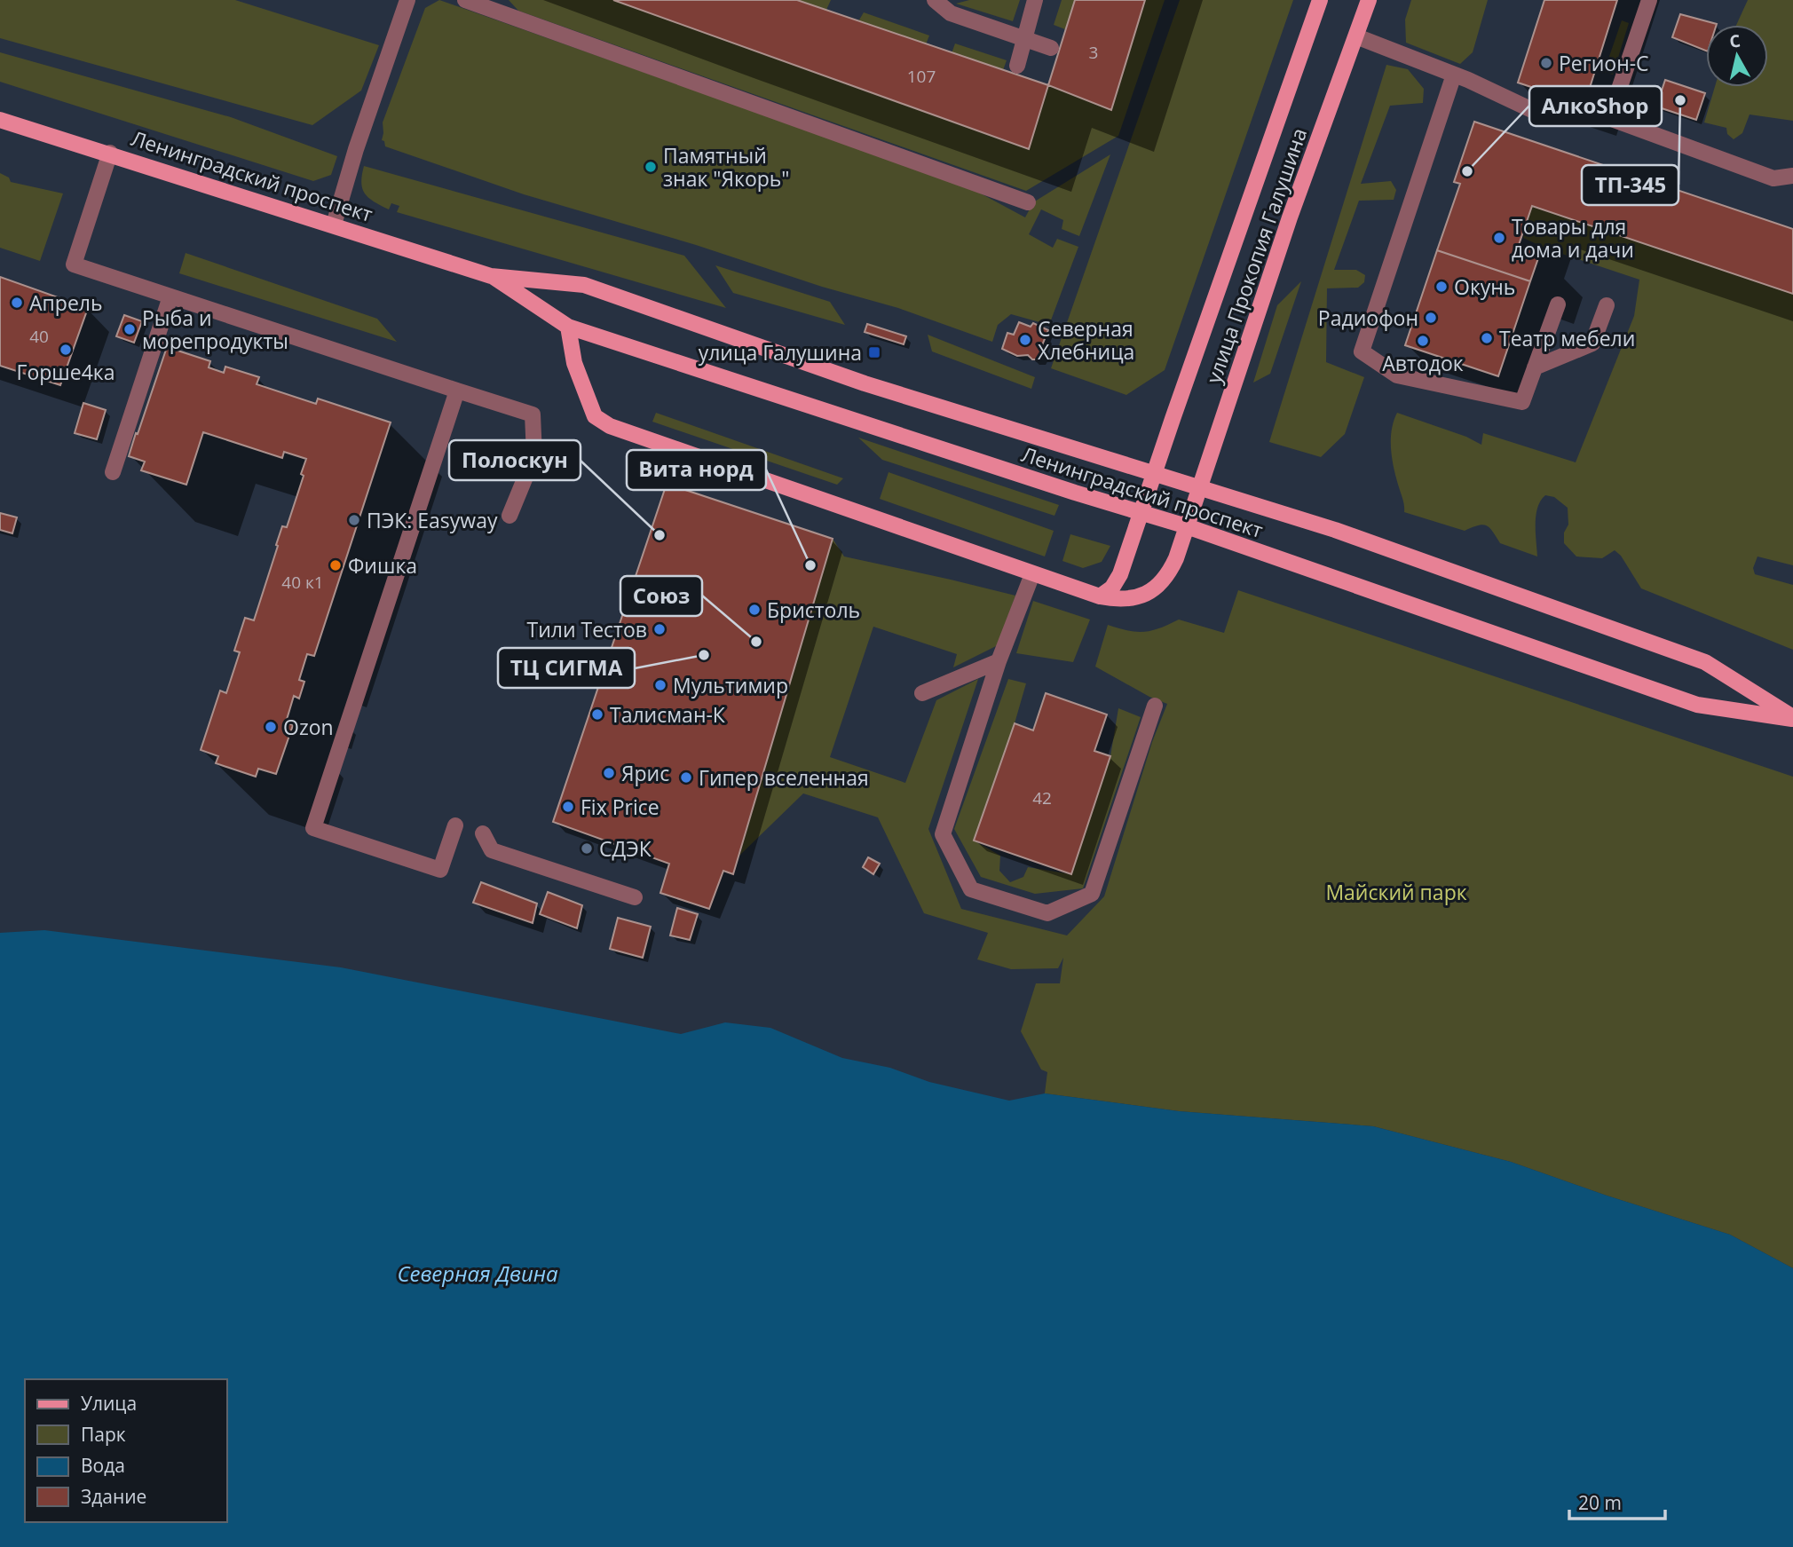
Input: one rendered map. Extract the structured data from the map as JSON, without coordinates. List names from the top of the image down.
{
  "streets": {
    "main road": ["Ленинградский проспект", "улица Прокопия Галушина"]
  },
  "crossings": [
    ["Ленинградский проспект", "улица Прокопия Галушина"]
  ],
  "water": ["Северная Двина"],
  "parks": ["Майский парк"],
  "places": {
    "other": [
      "Регион-С",
      "ТП-345",
      "Памятный знак \"Якорь\"",
      "АлкоShop",
      "Товары для дома и дачи",
      "Окунь",
      "Апрель",
      "Радиофон",
      "Рыба и морепродукты",
      "Театр мебели",
      "Северная Хлебница",
      "Автодок",
      "Горше4ка",
      "ПЭК: Easyway",
      "Полоскун",
      "Фишка",
      "Вита норд",
      "Бристоль",
      "Тили Тестов",
      "Союз",
      "ТЦ СИГМА",
      "Мультимир",
      "Талисман-К",
      "Ozon",
      "Ярис",
      "Гипер вселенная",
      "Fix Price",
      "СДЭК"
    ],
    "transit": ["улица Галушина"]
  },
  "house_numbers": [
    "3",
    "107",
    "40",
    "40 к1",
    "42"
  ],
  "legend": [
    "Улица",
    "Парк",
    "Вода",
    "Здание"
  ],
  "scale_bar": "20 m",
  "north": "top"
}
